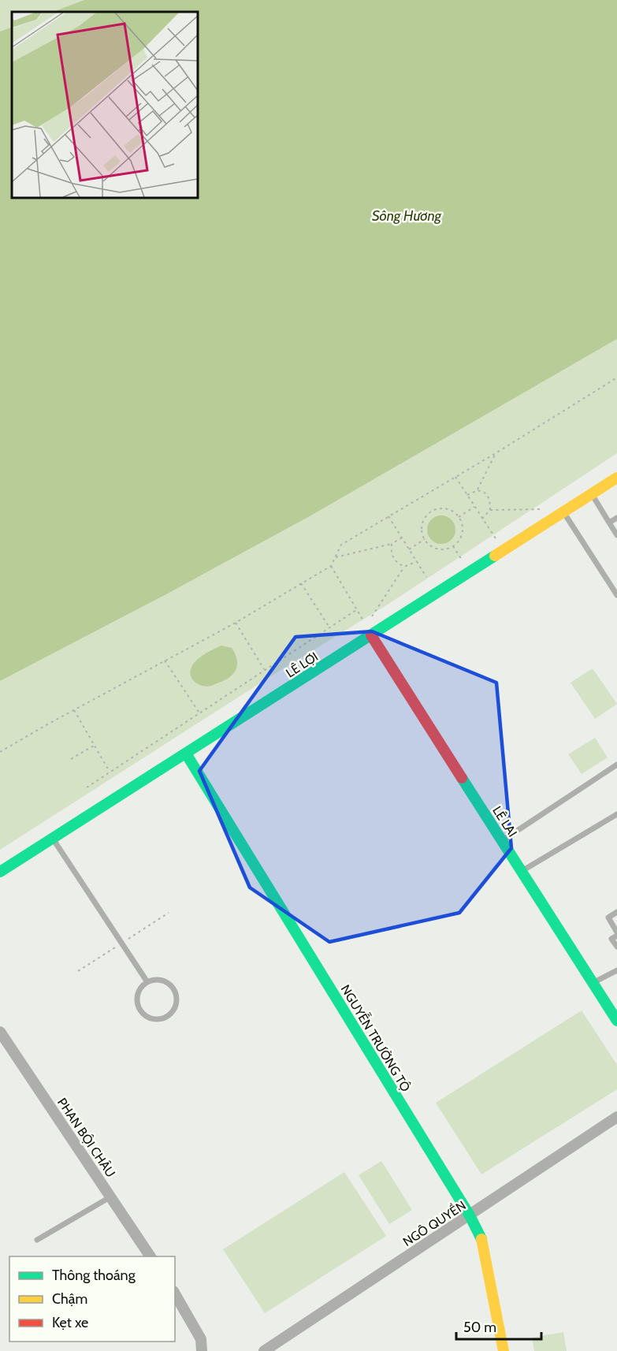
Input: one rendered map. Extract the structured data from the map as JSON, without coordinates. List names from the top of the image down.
{
  "streets": {
    "street": [
      "LÊ LỢI",
      "LÊ LAI",
      "NGUYỄN TRƯỜNG TỘ",
      "PHAN BỘI CHÂU",
      "NGÔ QUYỀN"
    ]
  },
  "crossings": [
    ["LÊ LỢI", "LÊ LAI"],
    ["LÊ LỢI", "NGUYỄN TRƯỜNG TỘ"],
    ["NGUYỄN TRƯỜNG TỘ", "NGÔ QUYỀN"]
  ],
  "water": ["Sông Hương"],
  "legend": ["Thông thoáng", "Chậm", "Kẹt xe"],
  "scale_bar": "50 m"
}
